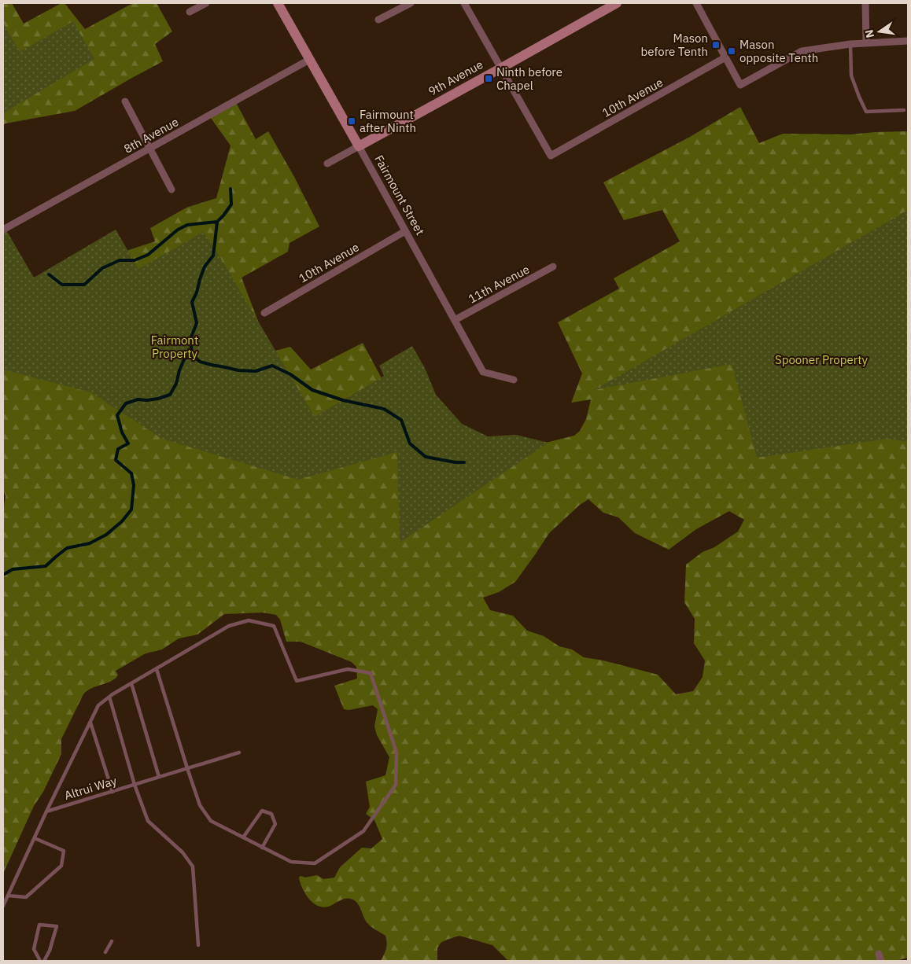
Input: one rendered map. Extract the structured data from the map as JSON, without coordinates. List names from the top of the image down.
{
  "streets": {
    "street": [
      "9th Avenue",
      "10th Avenue",
      "8th Avenue",
      "Fairmount Street",
      "11th Avenue"
    ],
    "lane": ["Altrui Way"]
  },
  "crossings": [
    ["9th Avenue", "10th Avenue"],
    ["9th Avenue", "Fairmount Street"],
    ["10th Avenue", "Fairmount Street"],
    ["8th Avenue", "Fairmount Street"],
    ["Fairmount Street", "11th Avenue"]
  ],
  "parks": ["Fairmont Property", "Spooner Property"],
  "places": {
    "transit": [
      "Mason before Tenth",
      "Mason opposite Tenth",
      "Ninth before Chapel",
      "Fairmount after Ninth"
    ]
  },
  "north": "left"
}
